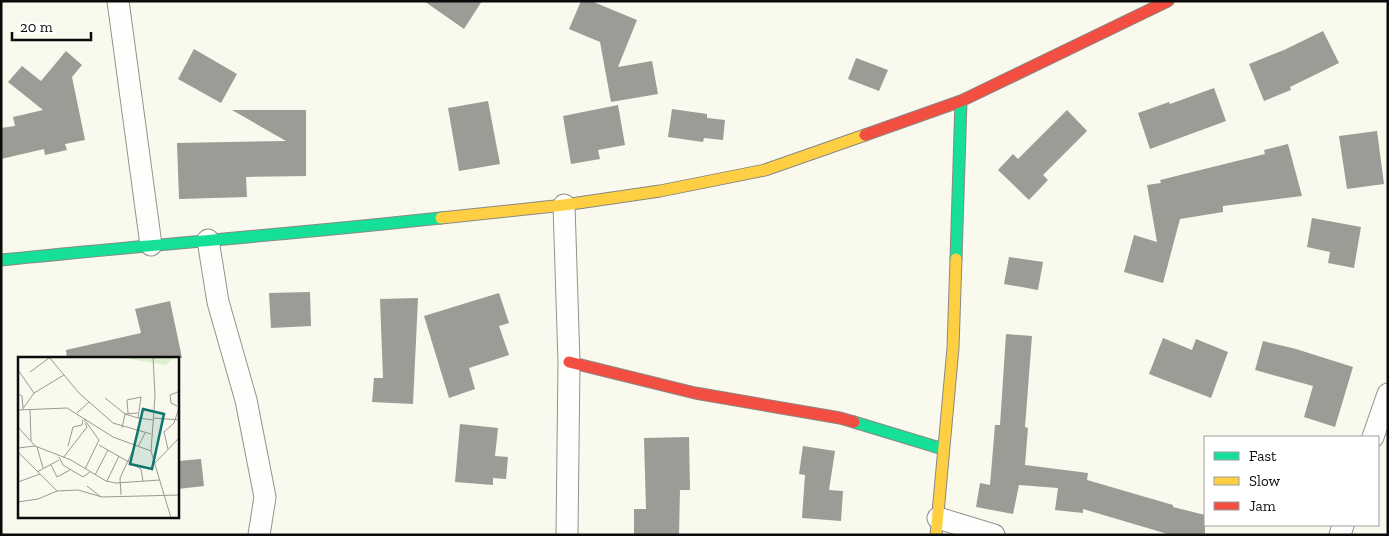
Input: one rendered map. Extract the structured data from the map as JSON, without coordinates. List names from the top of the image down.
{
  "legend": ["Fast", "Slow", "Jam"],
  "scale_bar": "20 m"
}
